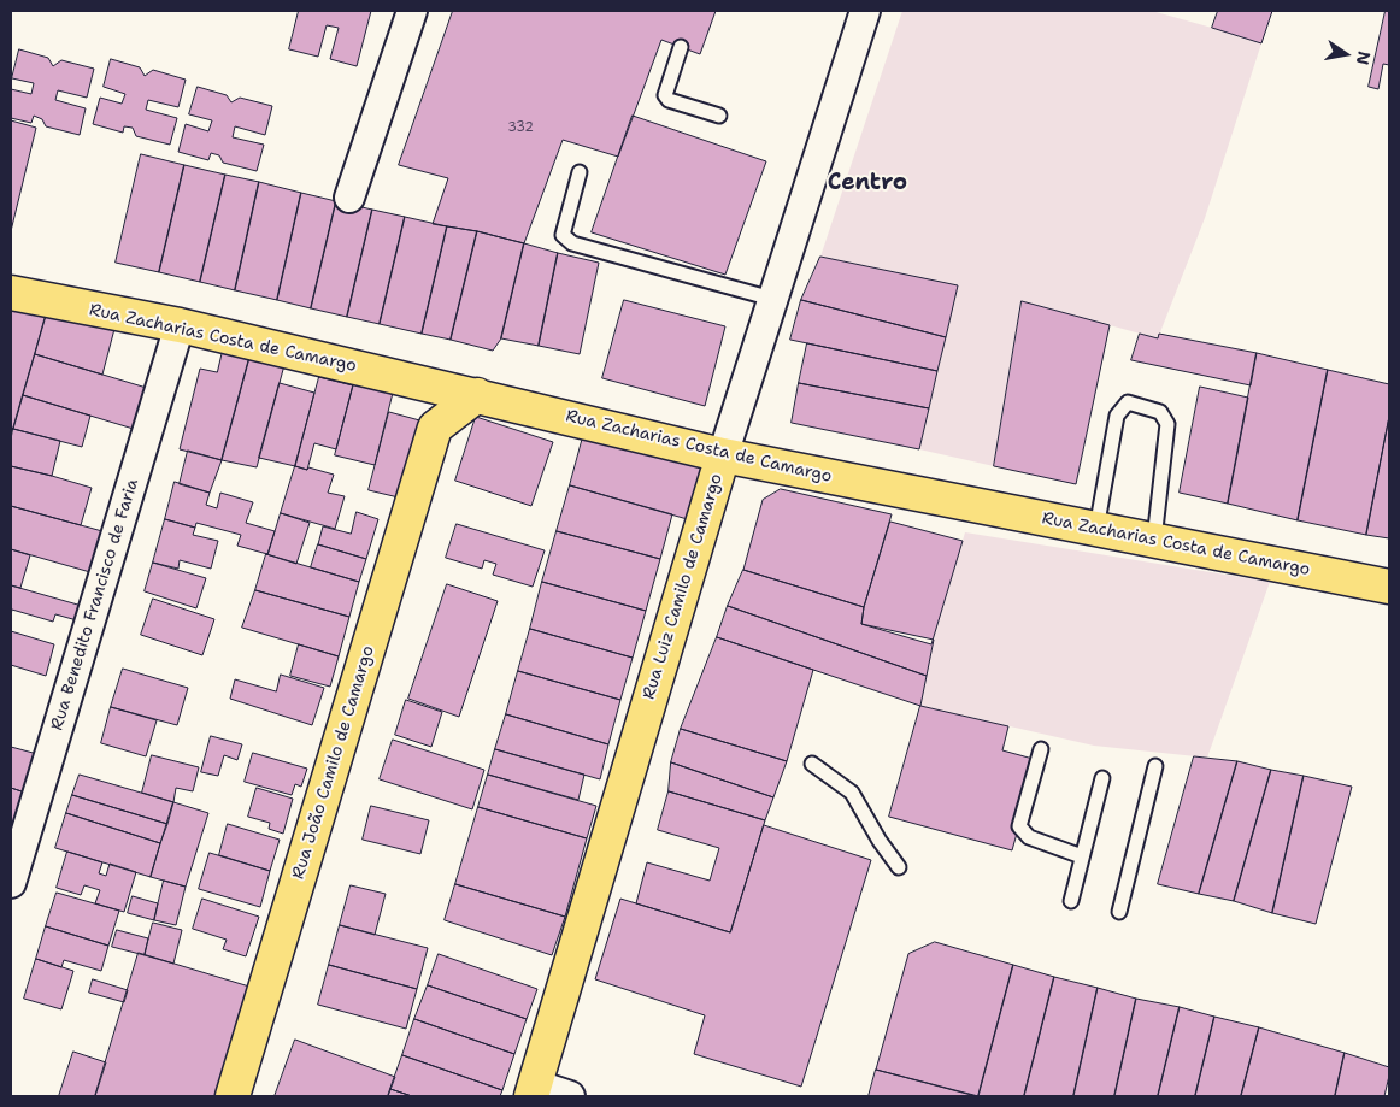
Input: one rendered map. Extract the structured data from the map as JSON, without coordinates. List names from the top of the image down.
{
  "streets": {
    "main road": ["Rua Zacharias Costa de Camargo", "Rua Luiz Camilo de Camargo", "Rua João Camilo de Camargo"],
    "street": ["Rua Benedito Francisco de Faria"]
  },
  "crossings": [
    ["Rua Zacharias Costa de Camargo", "Rua Luiz Camilo de Camargo"],
    ["Rua Zacharias Costa de Camargo", "Rua Benedito Francisco de Faria"]
  ],
  "districts": ["Centro"],
  "house_numbers": ["332"],
  "north": "right"
}
